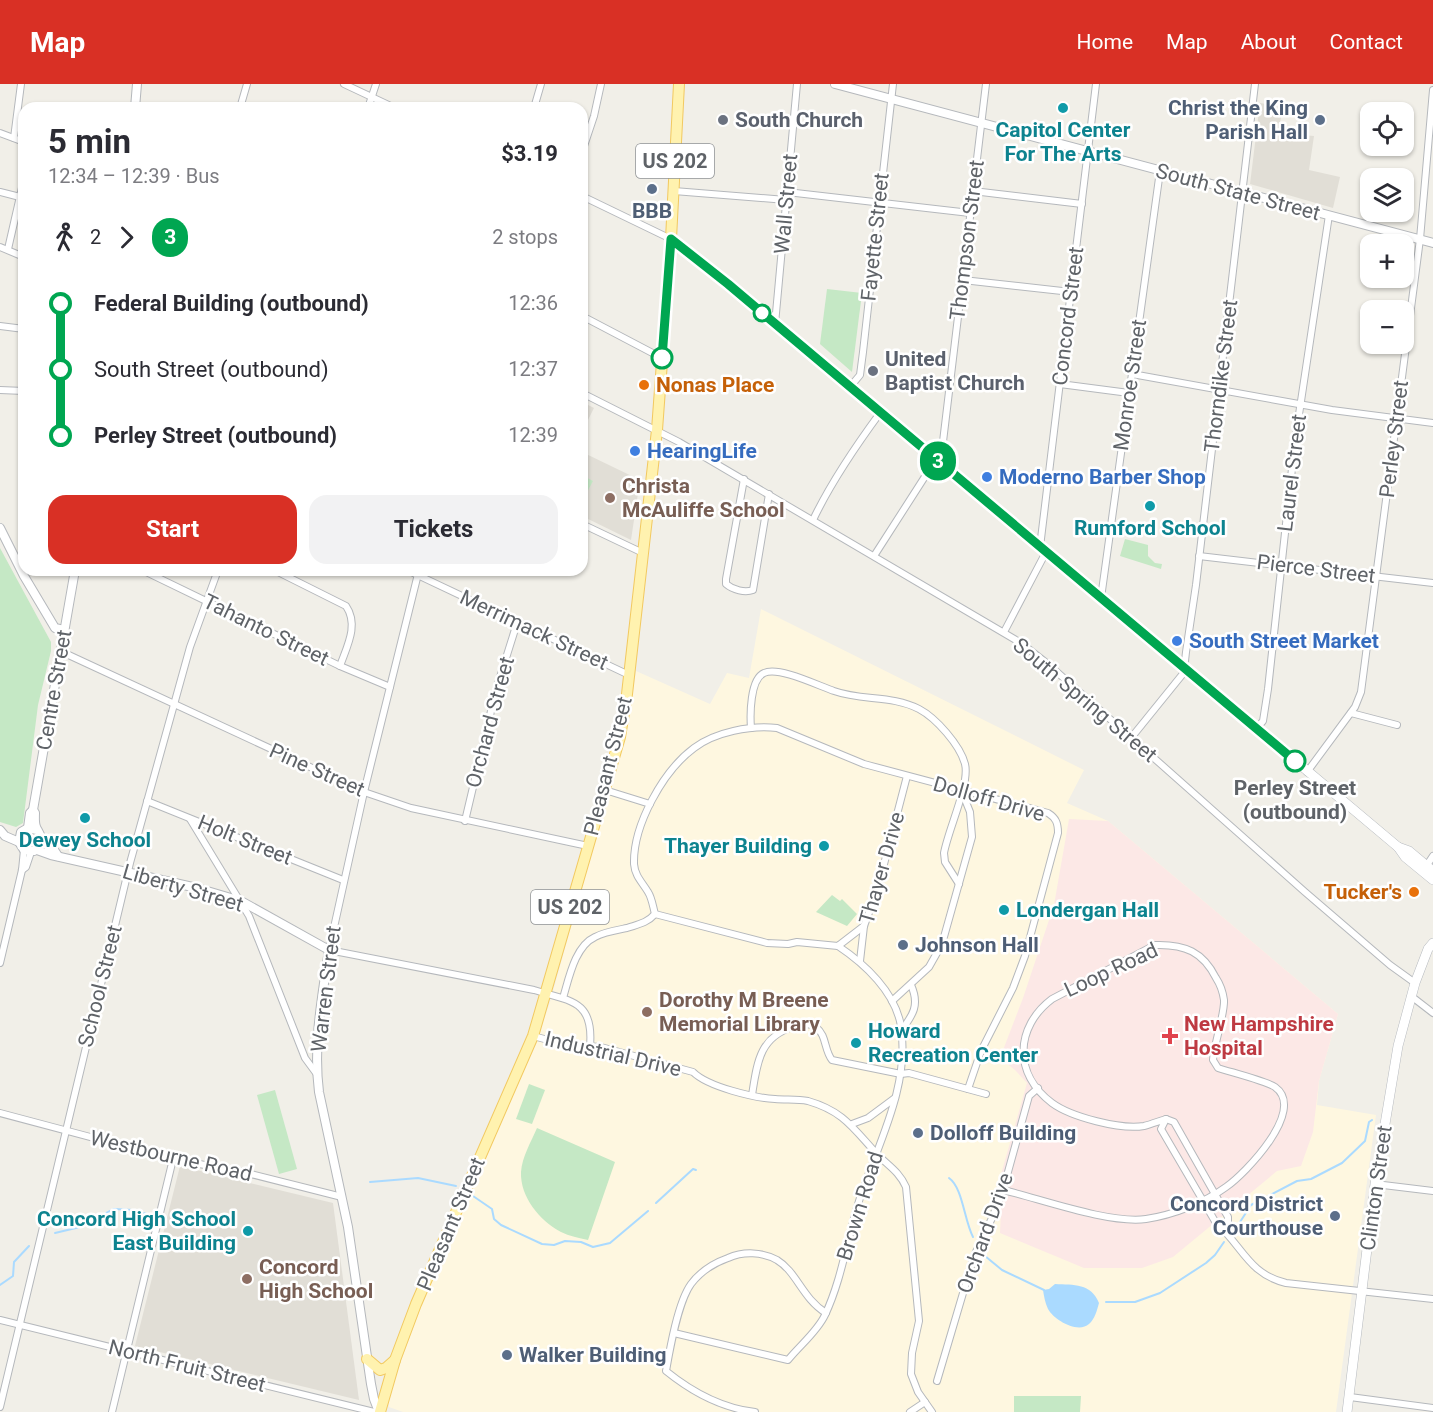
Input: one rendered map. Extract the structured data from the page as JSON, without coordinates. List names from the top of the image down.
{
  "streets": {
    "main road": ["US 202", "Pleasant Street", "Clinton Street"],
    "street": [
      "South State Street",
      "Wall Street",
      "Fayette Street",
      "Thompson Street",
      "Concord Street",
      "Thorndike Street",
      "Monroe Street",
      "Perley Street",
      "Laurel Street",
      "Pierce Street",
      "Tahanto Street",
      "Merrimack Street",
      "Centre Street",
      "South Spring Street",
      "Orchard Street",
      "Pine Street",
      "Dolloff Drive",
      "Holt Street",
      "Thayer Drive",
      "Liberty Street",
      "Loop Road",
      "School Street",
      "Warren Street",
      "Industrial Drive",
      "Westbourne Road",
      "Brown Road",
      "Orchard Drive",
      "North Fruit Street"
    ]
  },
  "crossings": [
    ["South State Street", "Fayette Street"],
    ["South State Street", "Thompson Street"],
    ["South State Street", "Concord Street"],
    ["South State Street", "Thorndike Street"],
    ["South State Street", "Monroe Street"],
    ["South State Street", "Perley Street"],
    ["South State Street", "Laurel Street"],
    ["Thompson Street", "South Spring Street"],
    ["Concord Street", "South Spring Street"],
    ["Thorndike Street", "Pierce Street"],
    ["Thorndike Street", "South Spring Street"],
    ["Perley Street", "Pierce Street"],
    ["Laurel Street", "Pierce Street"],
    ["Tahanto Street", "School Street"],
    ["Tahanto Street", "Warren Street"],
    ["Merrimack Street", "Orchard Street"],
    ["Merrimack Street", "Pleasant Street"],
    ["Centre Street", "Pine Street"],
    ["Centre Street", "Liberty Street"],
    ["South Spring Street", "Pleasant Street"],
    ["South Spring Street", "Clinton Street"],
    ["Orchard Street", "Pine Street"],
    ["Pleasant Street", "Pine Street"],
    ["Pleasant Street", "Liberty Street"],
    ["Pleasant Street", "Warren Street"],
    ["Pleasant Street", "Industrial Drive"],
    ["Pine Street", "School Street"],
    ["Pine Street", "Warren Street"],
    ["Dolloff Drive", "Thayer Drive"],
    ["Holt Street", "School Street"],
    ["Holt Street", "Warren Street"],
    ["Thayer Drive", "Brown Road"],
    ["Liberty Street", "School Street"],
    ["Liberty Street", "Warren Street"],
    ["Loop Road", "Orchard Drive"],
    ["School Street", "Westbourne Road"],
    ["School Street", "North Fruit Street"],
    ["Warren Street", "Westbourne Road"]
  ],
  "places": {
    "other": [
      "Capitol Center For The Arts",
      "South Church",
      "Christ the King Parish Hall",
      "BBB",
      "United Baptist Church",
      "Nonas Place",
      "HearingLife",
      "Moderno Barber Shop",
      "Christa McAuliffe School",
      "Rumford School",
      "South Street Market",
      "Perley Street (outbound)",
      "Dewey School",
      "Thayer Building",
      "Tucker's",
      "Londergan Hall",
      "Johnson Hall",
      "Dorothy M Breene Memorial Library",
      "Howard Recreation Center",
      "Dolloff Building",
      "Concord District Courthouse",
      "Concord High School East Building",
      "Concord High School",
      "Walker Building"
    ],
    "health": ["New Hampshire Hospital"]
  },
  "lines": ["bus line 3"],
  "page": {
    "header": "Map",
    "nav": [
      "Home",
      "Map",
      "About",
      "Contact"
    ],
    "on_map": "3",
    "map_buttons": ["+", "−"],
    "heading": ["5 min", "12:34 – 12:39 · Bus", "$3.19"],
    "legs": ["2", "3", "2 stops"],
    "list": [
      {
        "name": "Federal Building (outbound)",
        "value": "12:36"
      },
      {
        "name": "South Street (outbound)",
        "value": "12:37"
      },
      {
        "name": "Perley Street (outbound)",
        "value": "12:39"
      }
    ],
    "buttons": ["Start", "Tickets"]
  }
}
